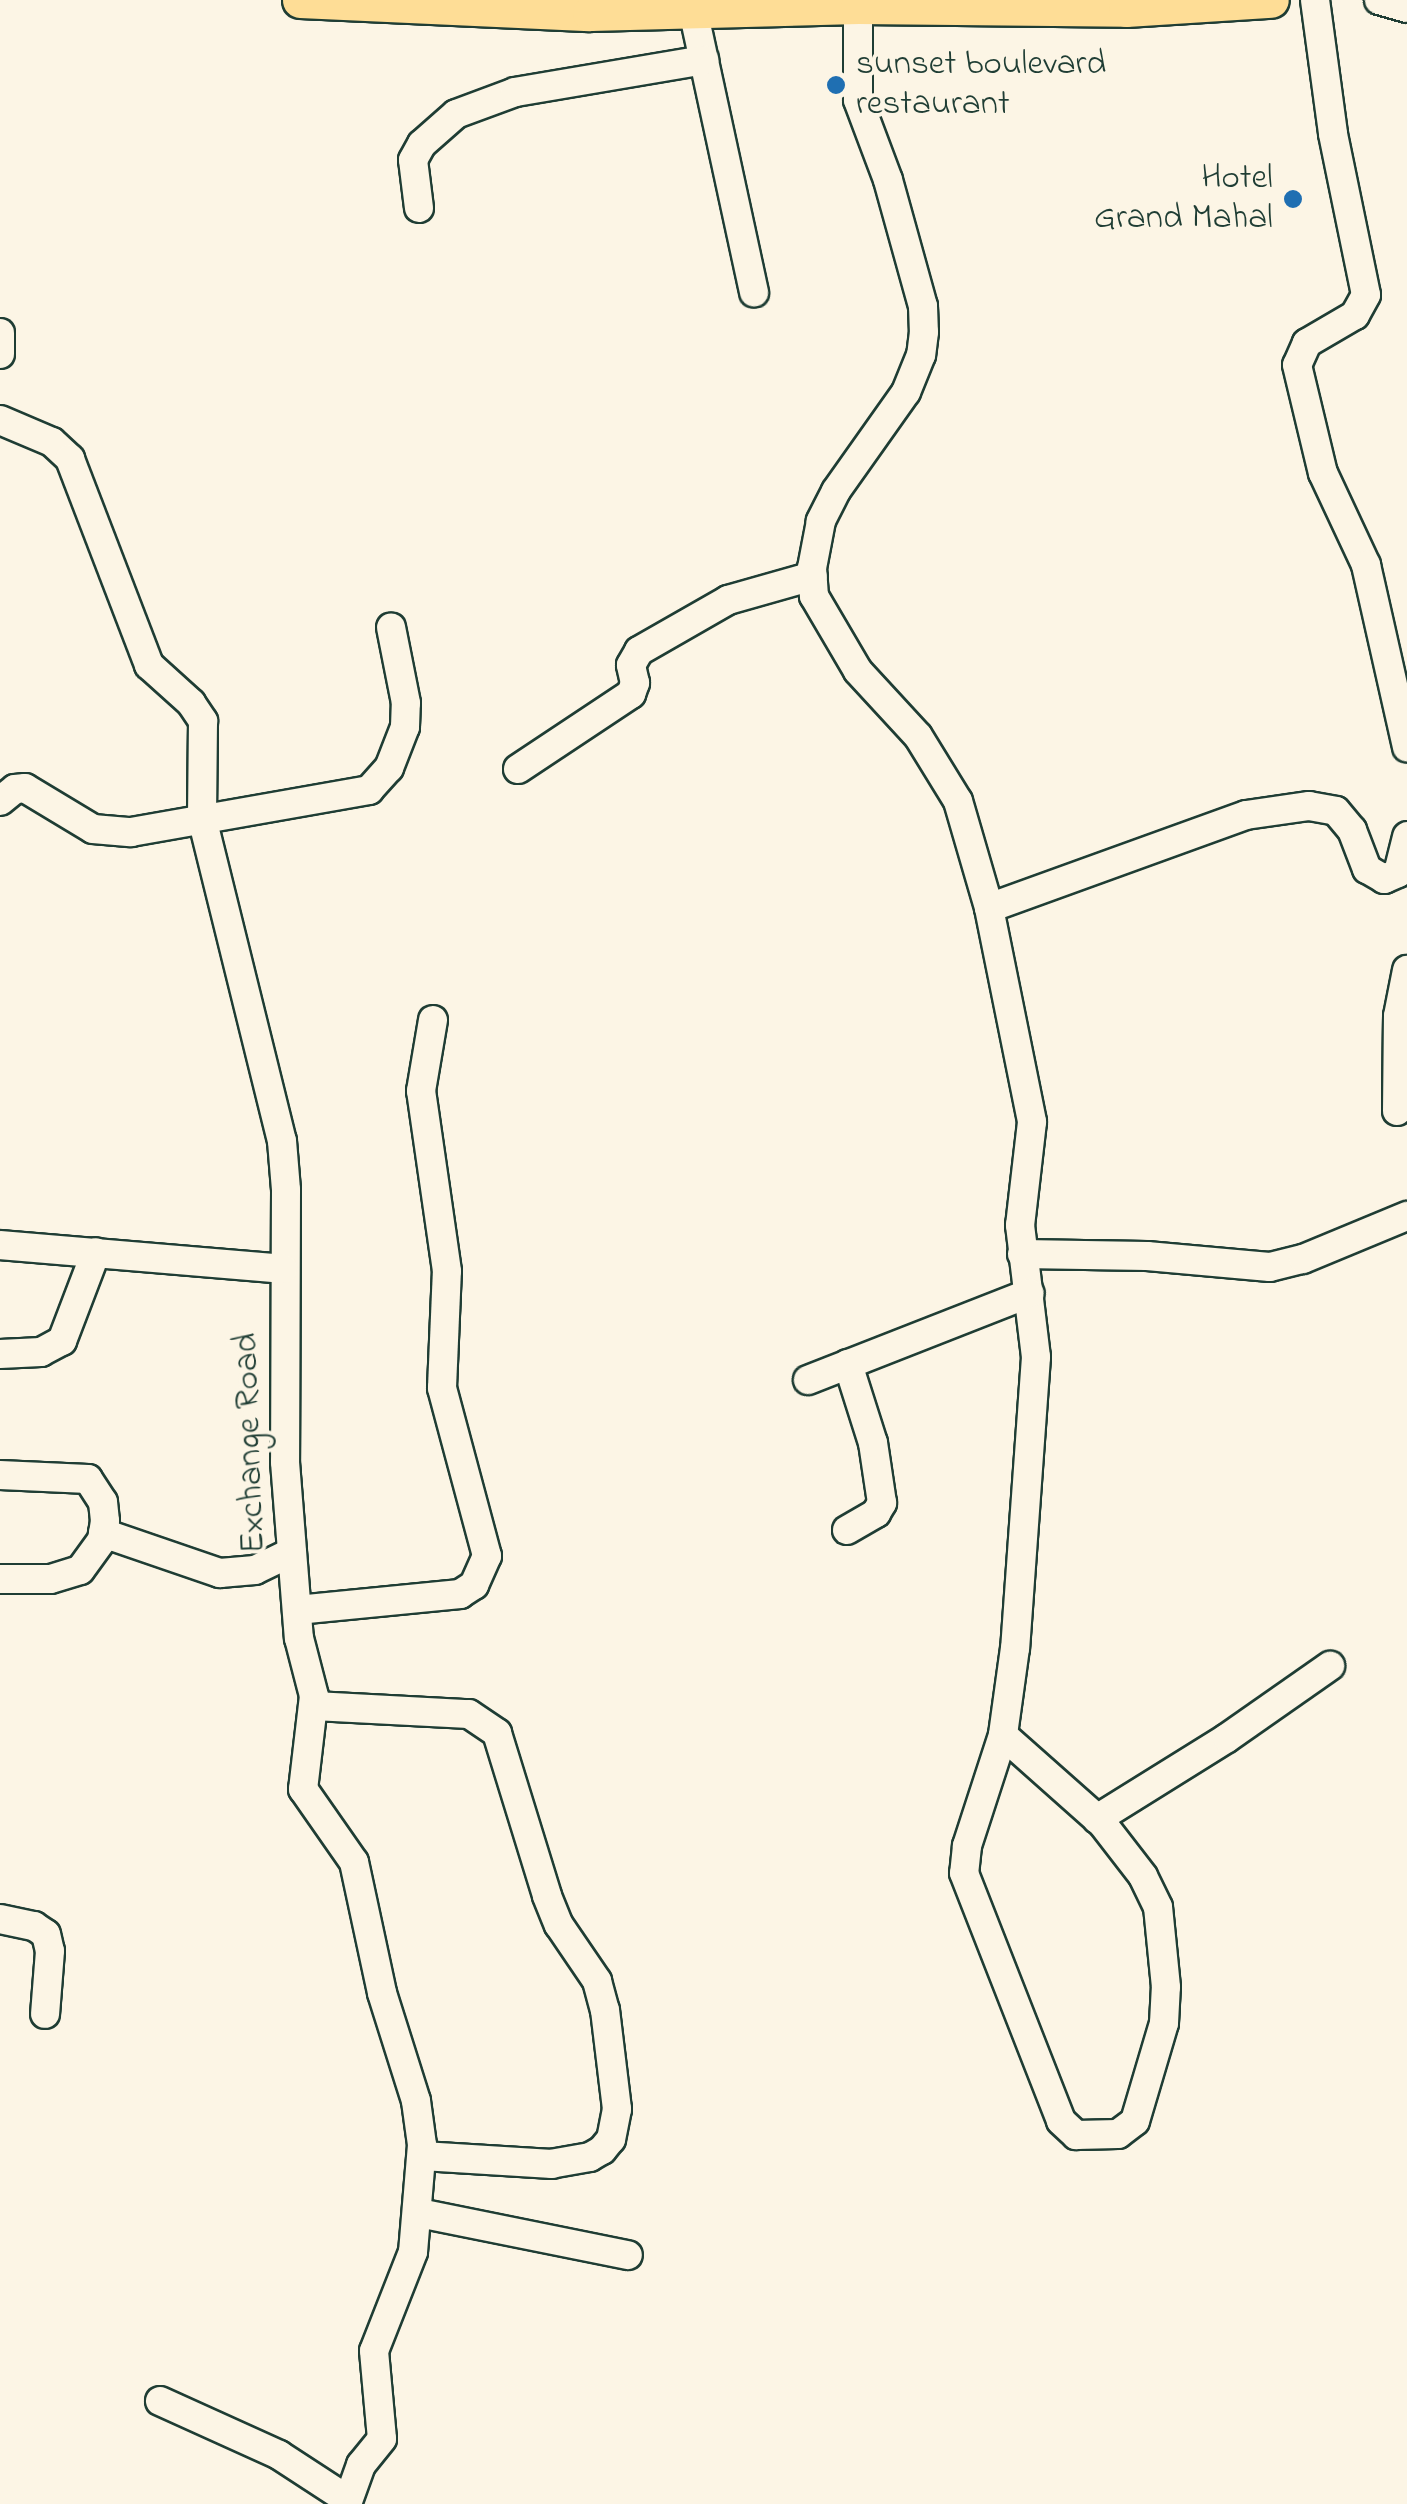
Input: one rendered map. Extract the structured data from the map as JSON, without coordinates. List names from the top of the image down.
{
  "streets": {
    "street": ["Exchange Road"]
  },
  "places": ["sunset boulevard restaurant", "Hotel Grand Mahal"]
}
